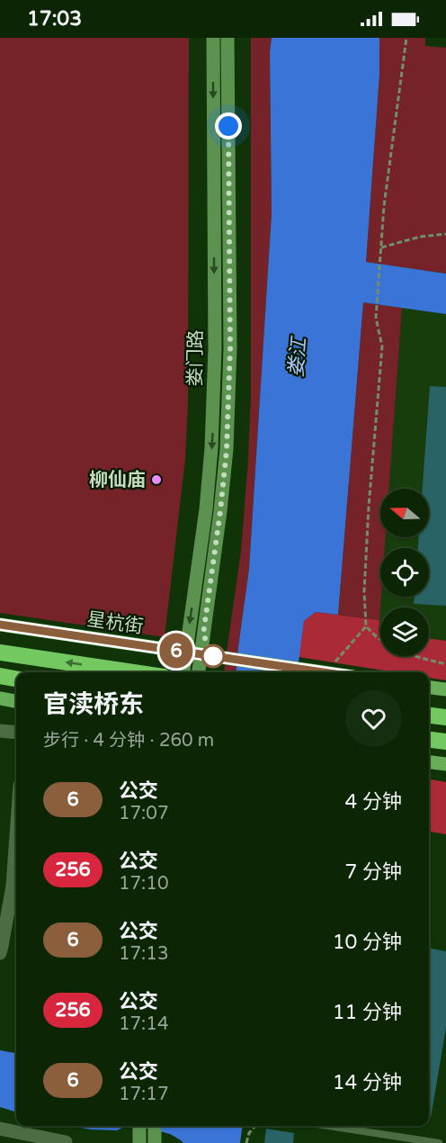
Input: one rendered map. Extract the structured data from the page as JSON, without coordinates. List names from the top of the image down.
{
  "streets": {
    "main road": ["娄门路", "星杭街"]
  },
  "water": ["娄江"],
  "places": ["柳仙庙"],
  "lines": ["bus line 6"],
  "north": "left",
  "page": {
    "status": "17:03",
    "on_map": "6",
    "heading": ["官渎桥东", "步行 · 4 分钟 · 260 m"],
    "list": [
      {
        "mark": "6",
        "name": "公交",
        "note": "17:07",
        "value": "4 分钟"
      },
      {
        "mark": "256",
        "name": "公交",
        "note": "17:10",
        "value": "7 分钟"
      },
      {
        "mark": "6",
        "name": "公交",
        "note": "17:13",
        "value": "10 分钟"
      },
      {
        "mark": "256",
        "name": "公交",
        "note": "17:14",
        "value": "11 分钟"
      },
      {
        "mark": "6",
        "name": "公交",
        "note": "17:17",
        "value": "14 分钟"
      }
    ]
  }
}
